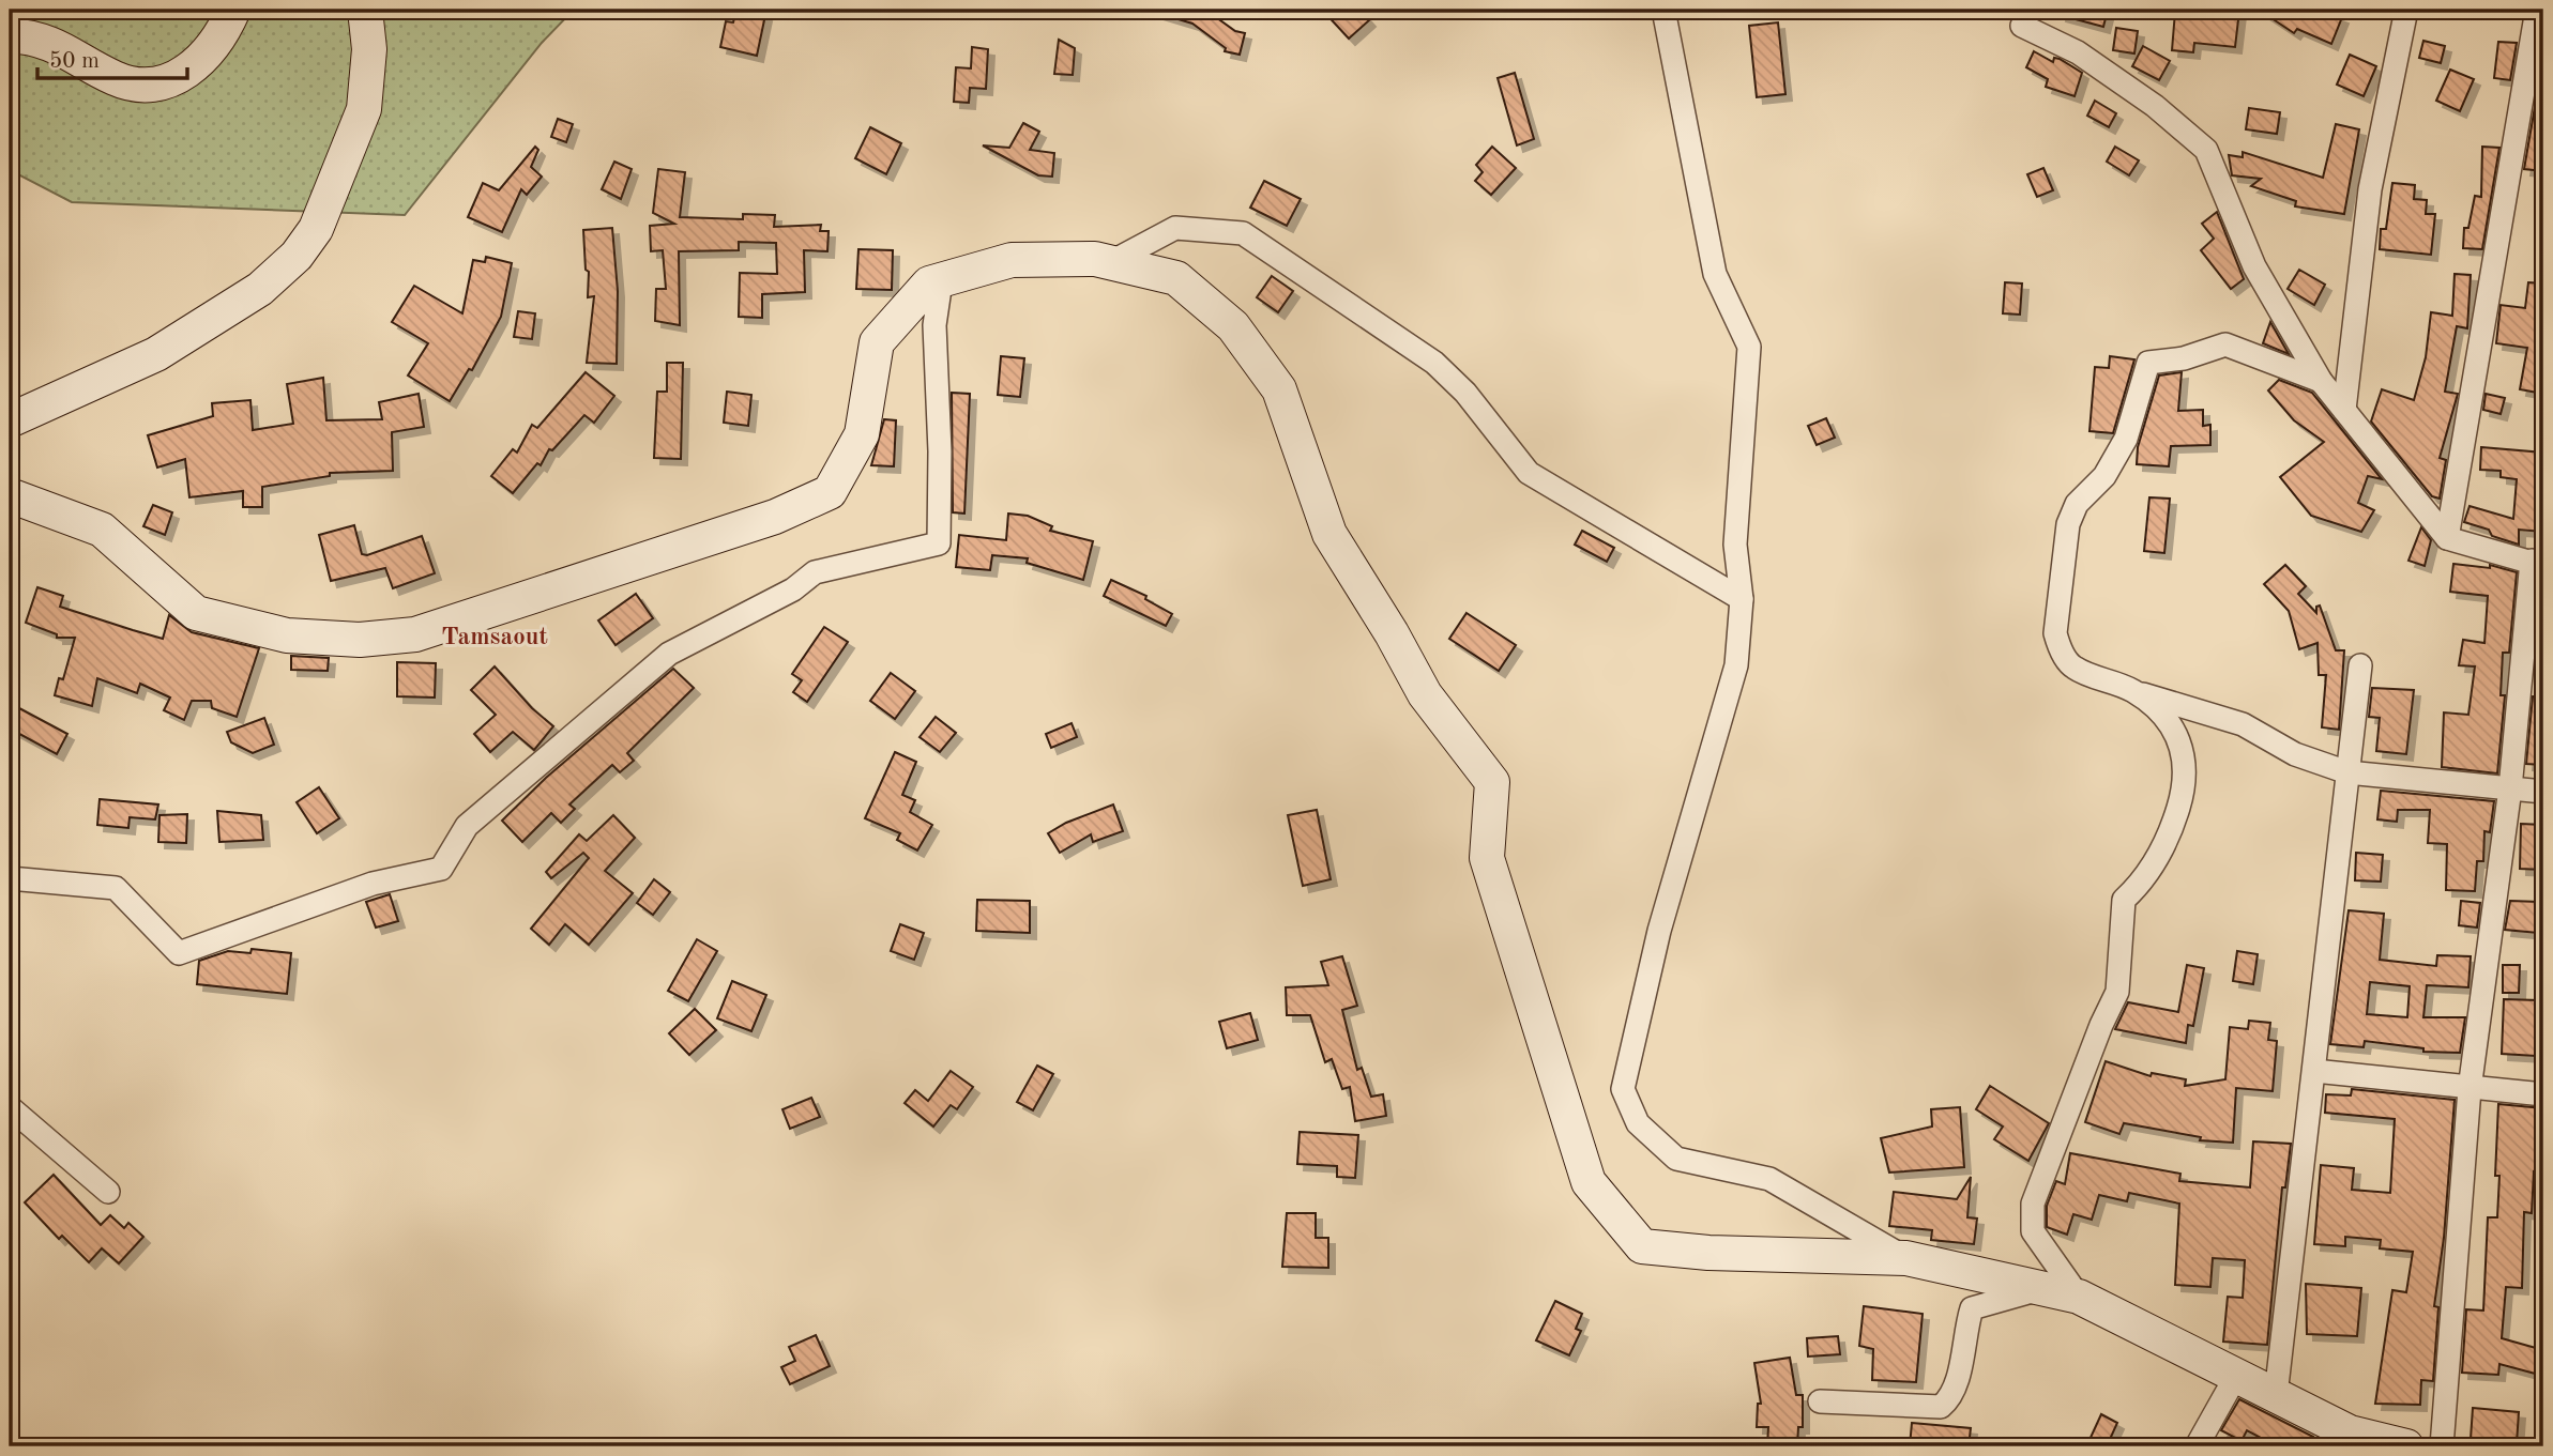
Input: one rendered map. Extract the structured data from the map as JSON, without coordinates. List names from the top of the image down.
{
  "districts": ["Tamsaout"],
  "scale_bar": "50 m"
}
